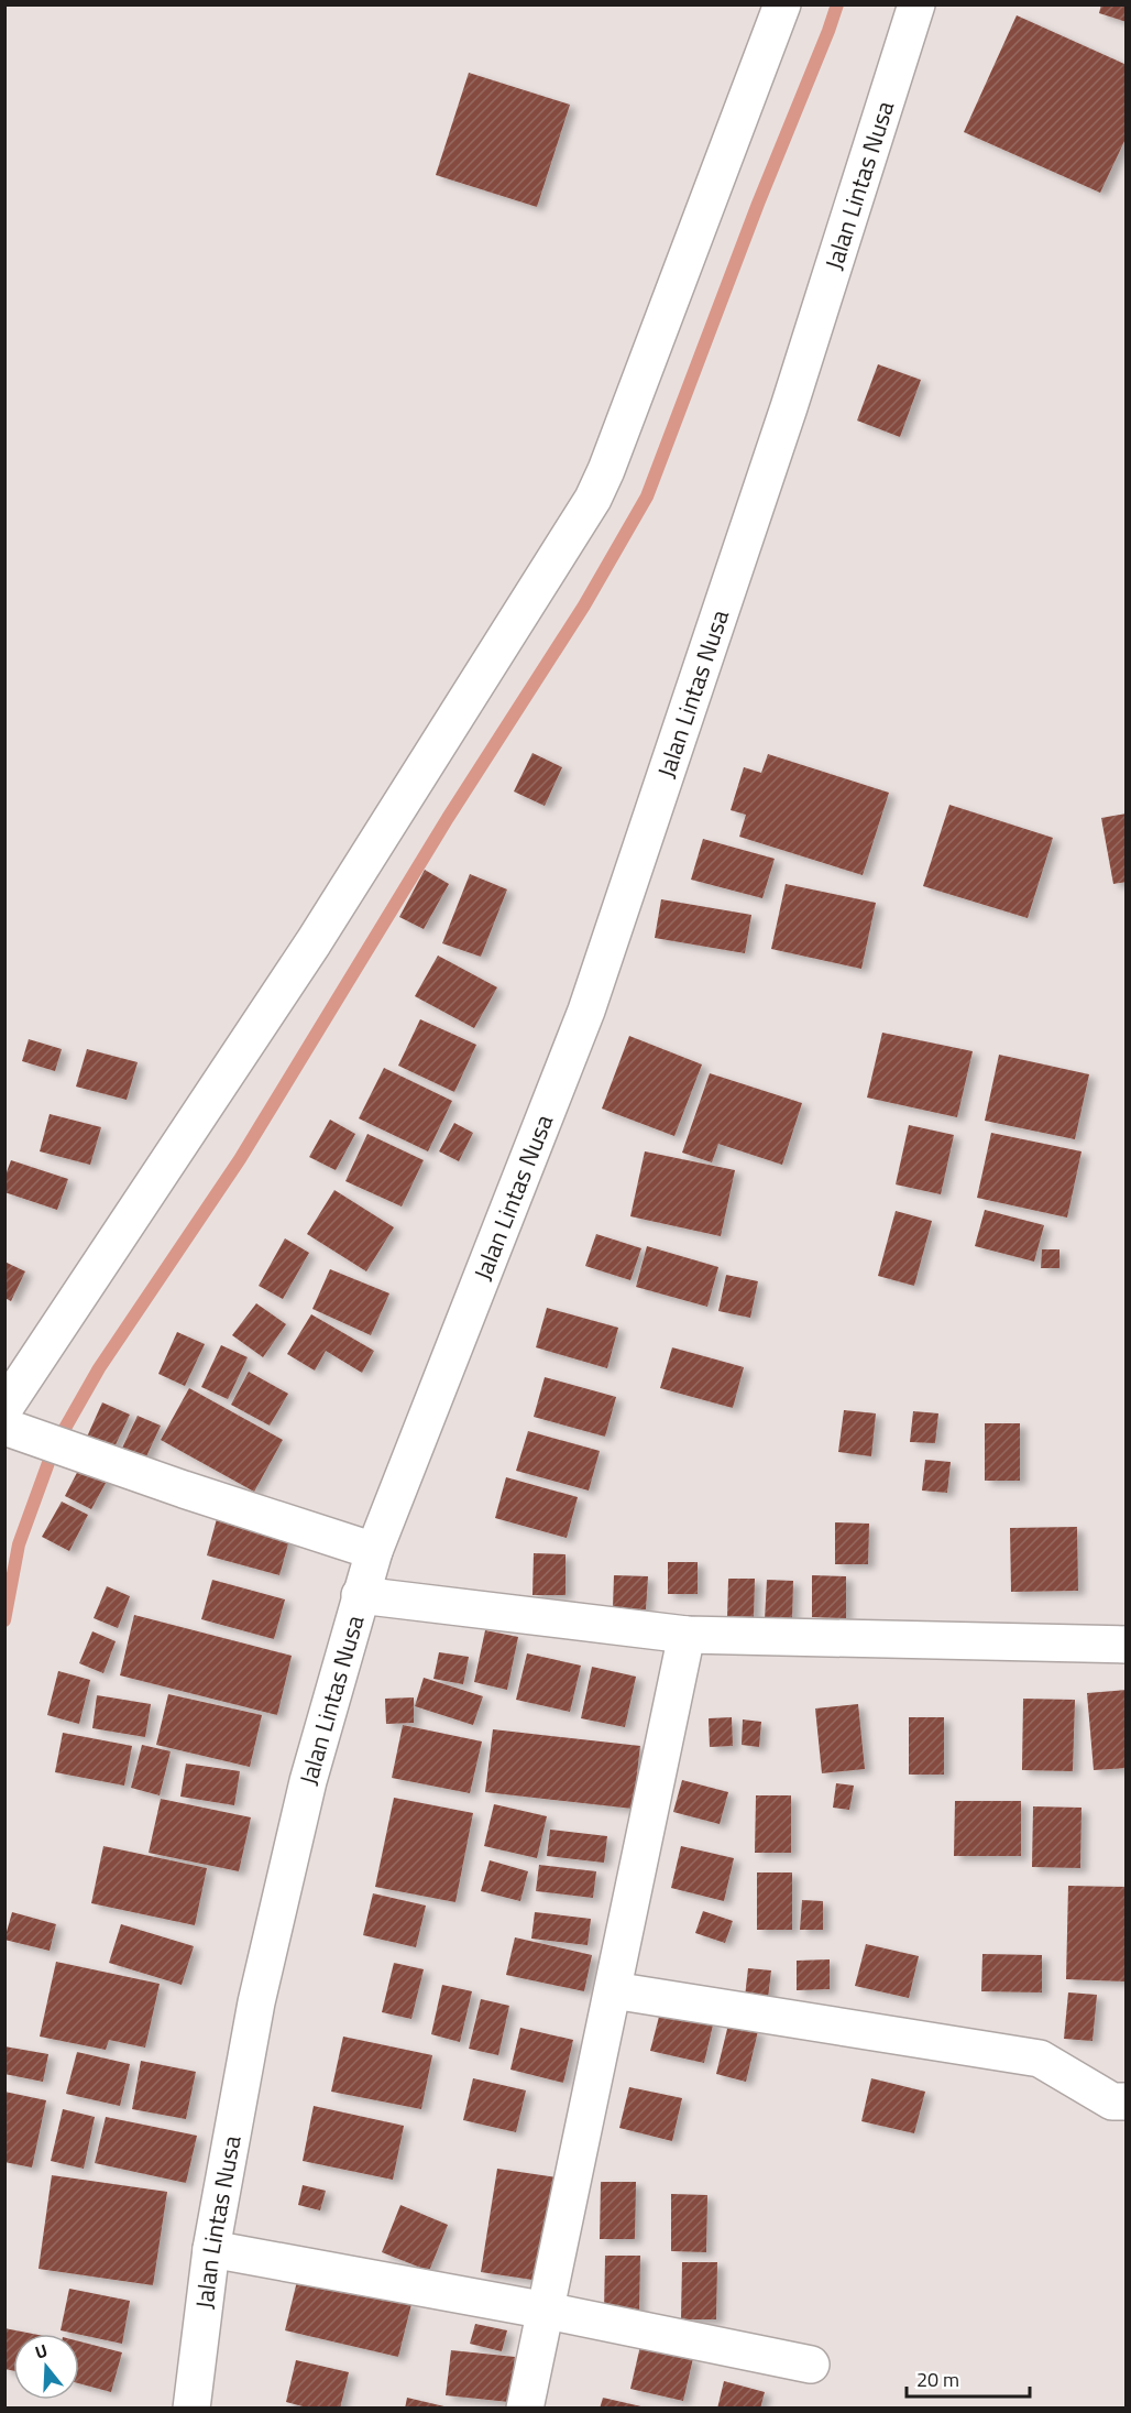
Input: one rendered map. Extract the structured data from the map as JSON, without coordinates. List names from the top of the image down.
{
  "streets": {
    "main road": ["Jalan Lintas Nusa"]
  },
  "scale_bar": "20 m",
  "north": "top"
}
